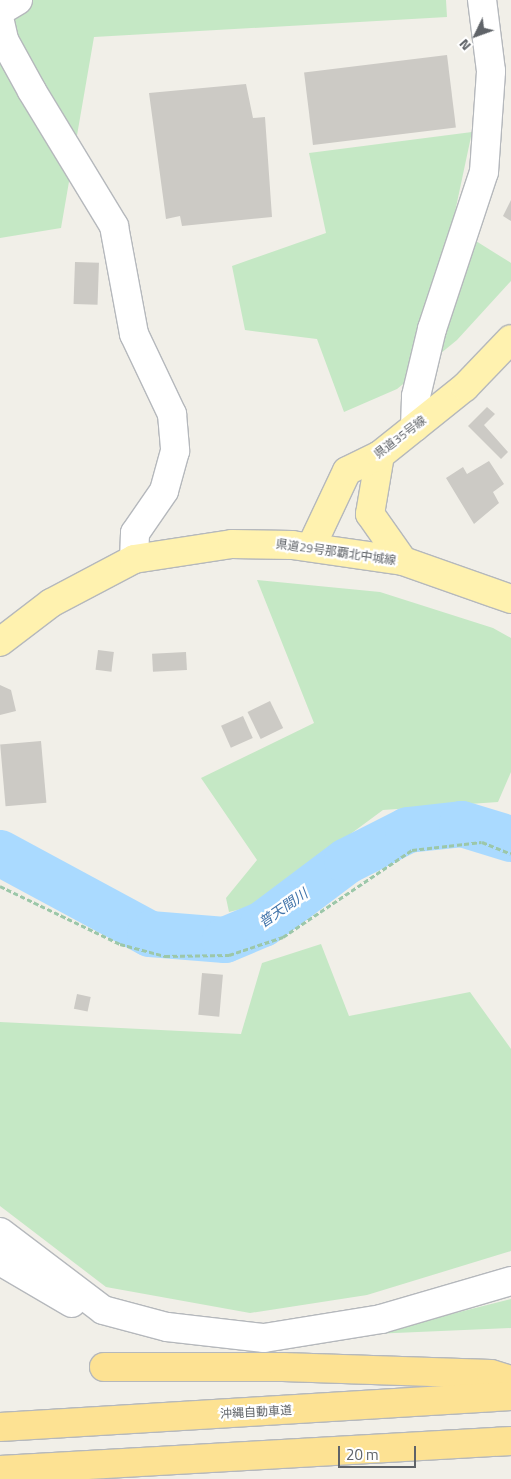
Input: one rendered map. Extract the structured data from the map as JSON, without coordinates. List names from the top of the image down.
{
  "streets": {
    "highway": ["沖縄自動車道"],
    "main road": ["県道35号線", "県道29号那覇北中城線"]
  },
  "crossings": [
    ["県道35号線", "県道29号那覇北中城線"]
  ],
  "water": ["普天間川"],
  "scale_bar": "20 m",
  "north": "bottom left"
}
